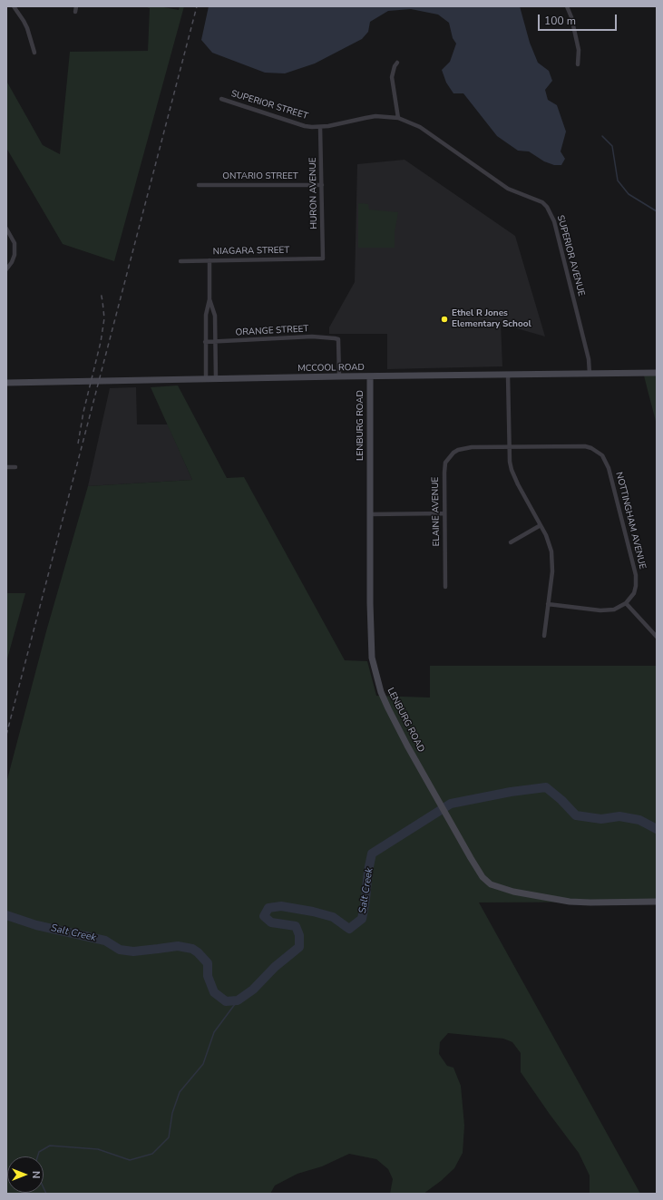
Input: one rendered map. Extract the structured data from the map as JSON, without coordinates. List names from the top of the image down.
{
  "streets": {
    "street": [
      "SUPERIOR STREET",
      "ONTARIO STREET",
      "HURON AVENUE",
      "NIAGARA STREET",
      "SUPERIOR AVENUE",
      "ORANGE STREET",
      "MCCOOL ROAD",
      "LENBURG ROAD",
      "ELAINE AVENUE",
      "NOTTINGHAM AVENUE"
    ]
  },
  "crossings": [
    ["SUPERIOR STREET", "HURON AVENUE"],
    ["SUPERIOR STREET", "SUPERIOR AVENUE"],
    ["ONTARIO STREET", "HURON AVENUE"],
    ["HURON AVENUE", "NIAGARA STREET"],
    ["SUPERIOR AVENUE", "MCCOOL ROAD"],
    ["ORANGE STREET", "MCCOOL ROAD"],
    ["MCCOOL ROAD", "LENBURG ROAD"],
    ["ELAINE AVENUE", "NOTTINGHAM AVENUE"]
  ],
  "water": ["Salt Creek"],
  "places": ["Ethel R Jones Elementary School"],
  "scale_bar": "100 m",
  "north": "right"
}
